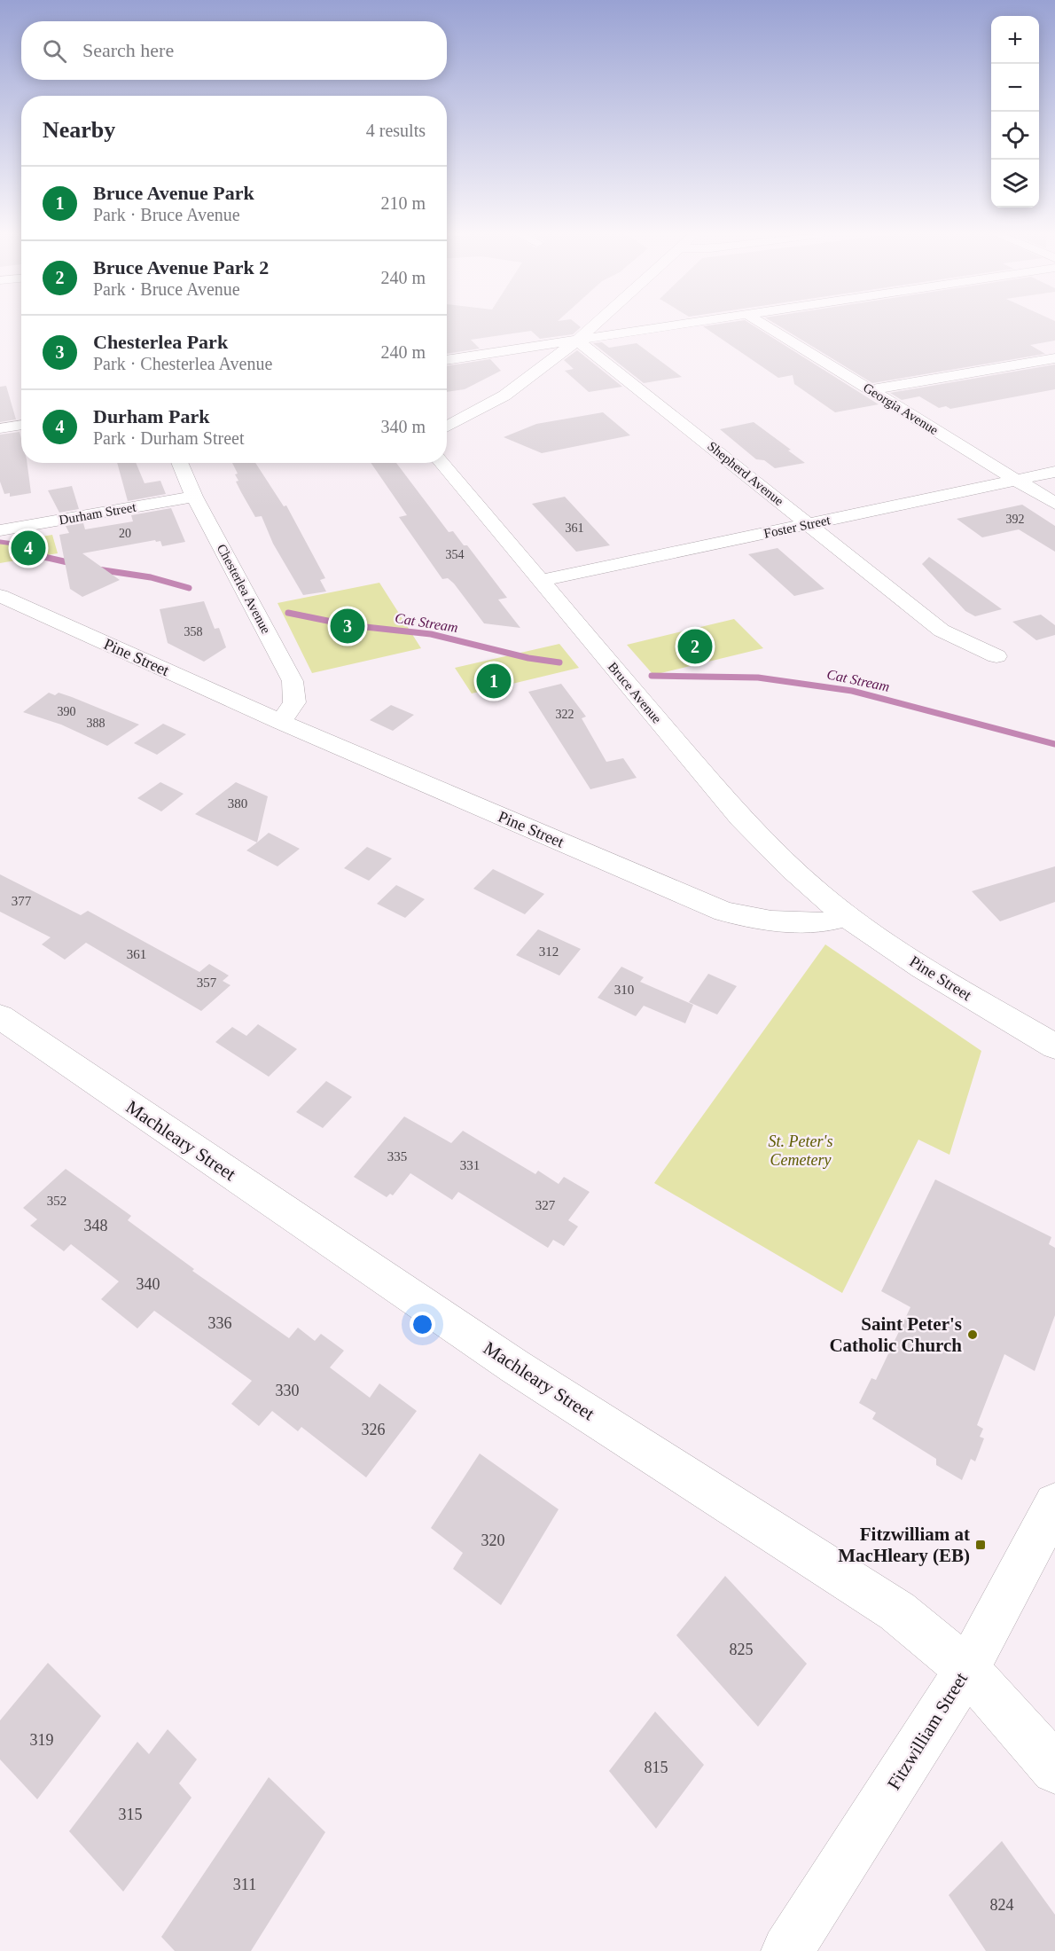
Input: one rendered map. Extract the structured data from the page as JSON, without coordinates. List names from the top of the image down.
{
  "streets": {
    "street": [
      "Georgia Avenue",
      "Shepherd Avenue",
      "Durham Street",
      "Foster Street",
      "Chesterlea Avenue",
      "Pine Street",
      "Bruce Avenue",
      "Machleary Street",
      "Fitzwilliam Street"
    ]
  },
  "crossings": [
    ["Georgia Avenue", "Foster Street"],
    ["Shepherd Avenue", "Foster Street"],
    ["Durham Street", "Chesterlea Avenue"],
    ["Foster Street", "Bruce Avenue"],
    ["Chesterlea Avenue", "Pine Street"],
    ["Pine Street", "Bruce Avenue"],
    ["Machleary Street", "Fitzwilliam Street"]
  ],
  "water": ["Cat Stream"],
  "parks": ["St. Peter's Cemetery"],
  "places": {
    "other": ["Saint Peter's Catholic Church"],
    "transit": ["Fitzwilliam at MacHleary (EB)"]
  },
  "house_numbers": [
    "392",
    "361",
    "20",
    "354",
    "358",
    "390",
    "322",
    "388",
    "380",
    "377",
    "312",
    "361",
    "357",
    "310",
    "335",
    "331",
    "352",
    "327",
    "348",
    "340",
    "336",
    "330",
    "326",
    "320",
    "825",
    "319",
    "815",
    "315",
    "311",
    "824"
  ],
  "page": {
    "map_buttons": ["+", "−"],
    "search": "Search here",
    "heading": ["Nearby", "4 results"],
    "list": [
      {
        "mark": "1",
        "name": "Bruce Avenue Park",
        "note": "Park · Bruce Avenue",
        "value": "210 m"
      },
      {
        "mark": "2",
        "name": "Bruce Avenue Park 2",
        "note": "Park · Bruce Avenue",
        "value": "240 m"
      },
      {
        "mark": "3",
        "name": "Chesterlea Park",
        "note": "Park · Chesterlea Avenue",
        "value": "240 m"
      },
      {
        "mark": "4",
        "name": "Durham Park",
        "note": "Park · Durham Street",
        "value": "340 m"
      }
    ],
    "pins": [
      "4",
      "3",
      "2",
      "1"
    ]
  }
}
